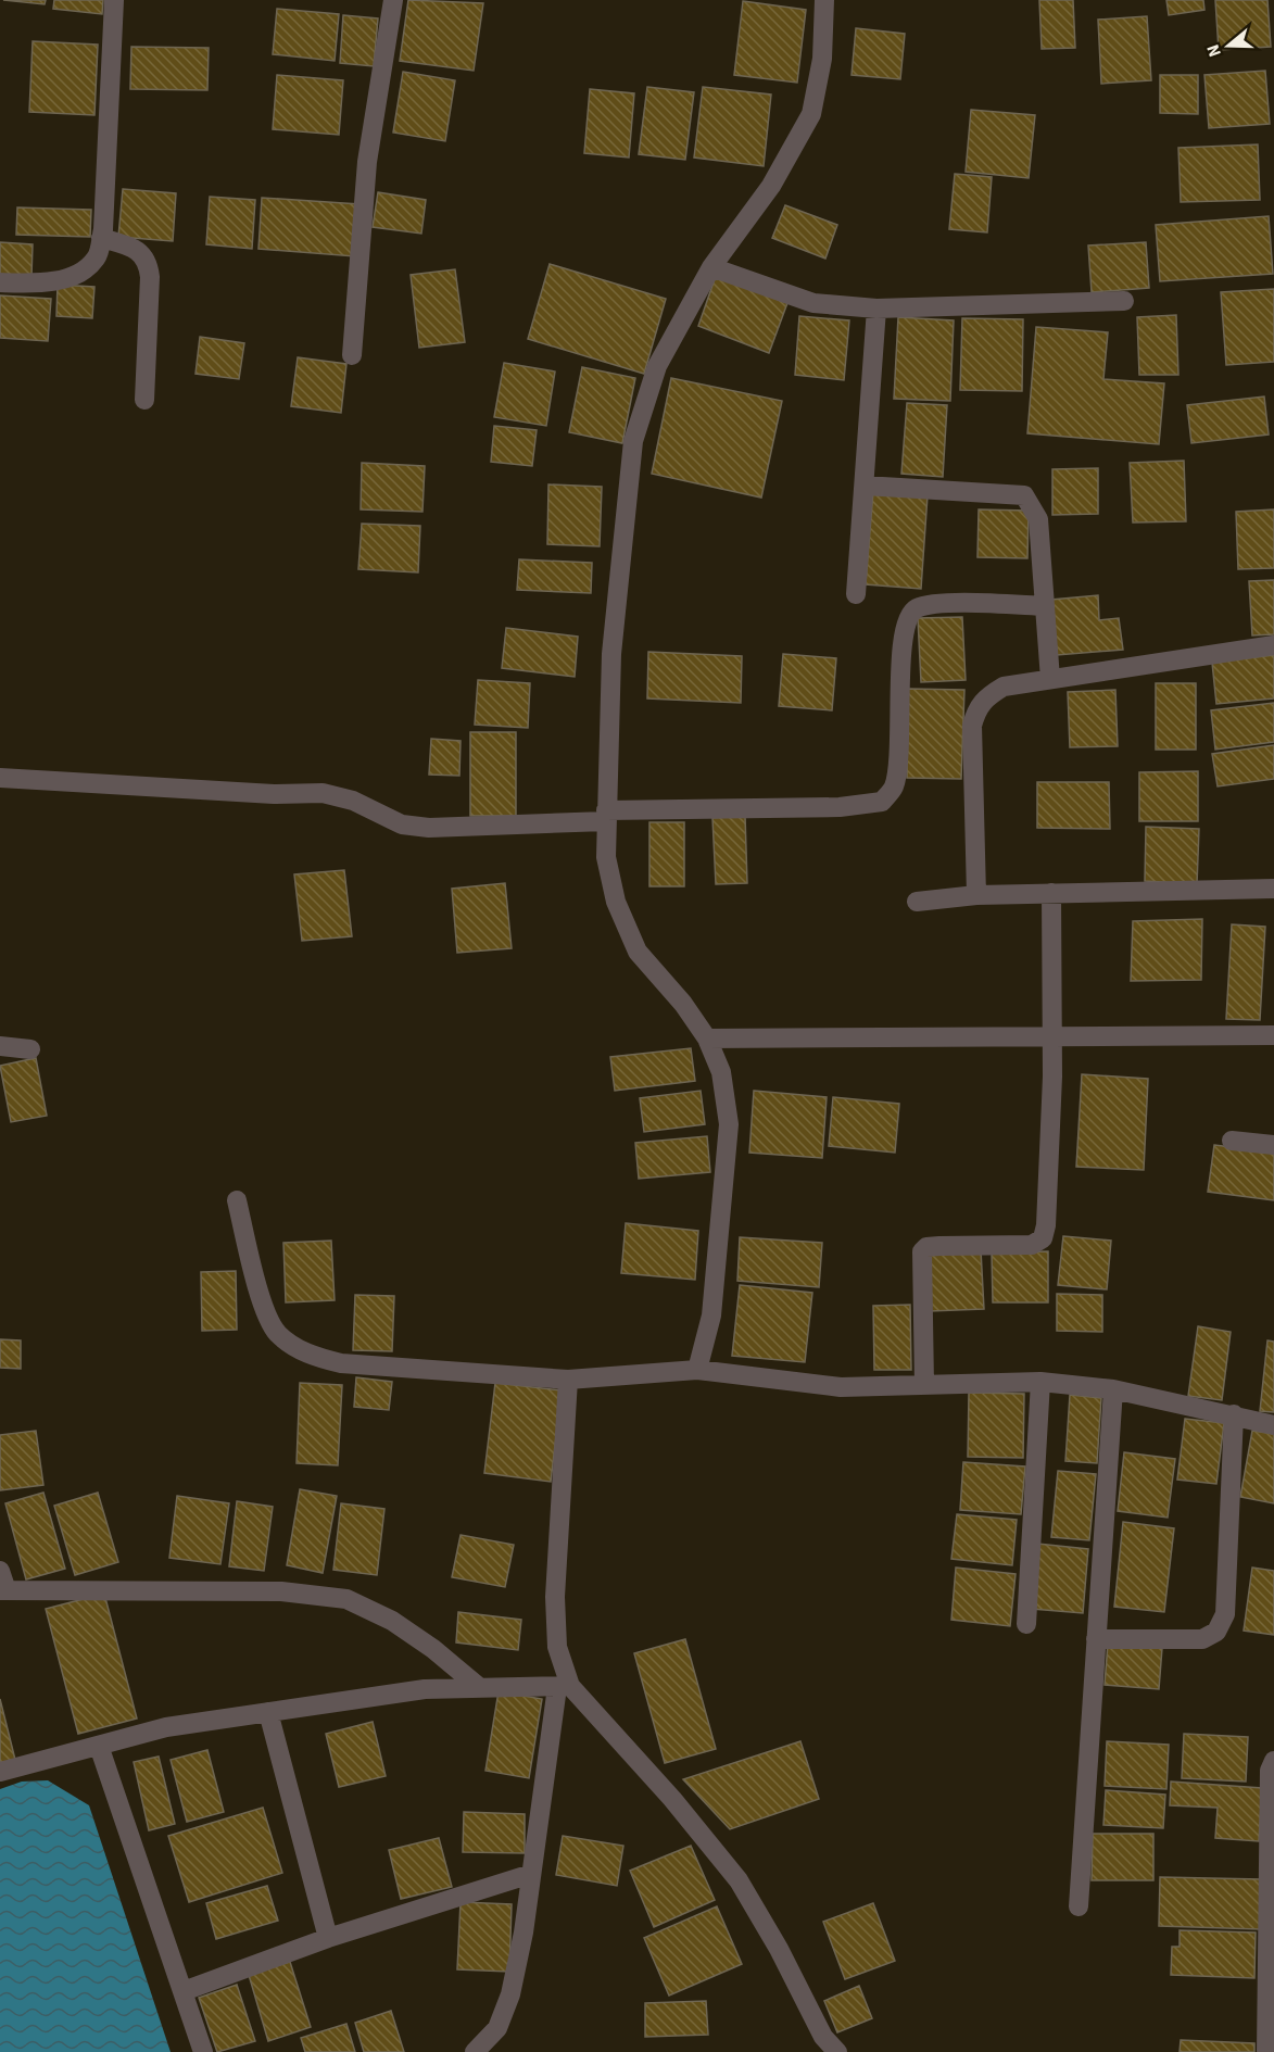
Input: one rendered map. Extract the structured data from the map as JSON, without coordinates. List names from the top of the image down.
{
  "north": "left"
}
